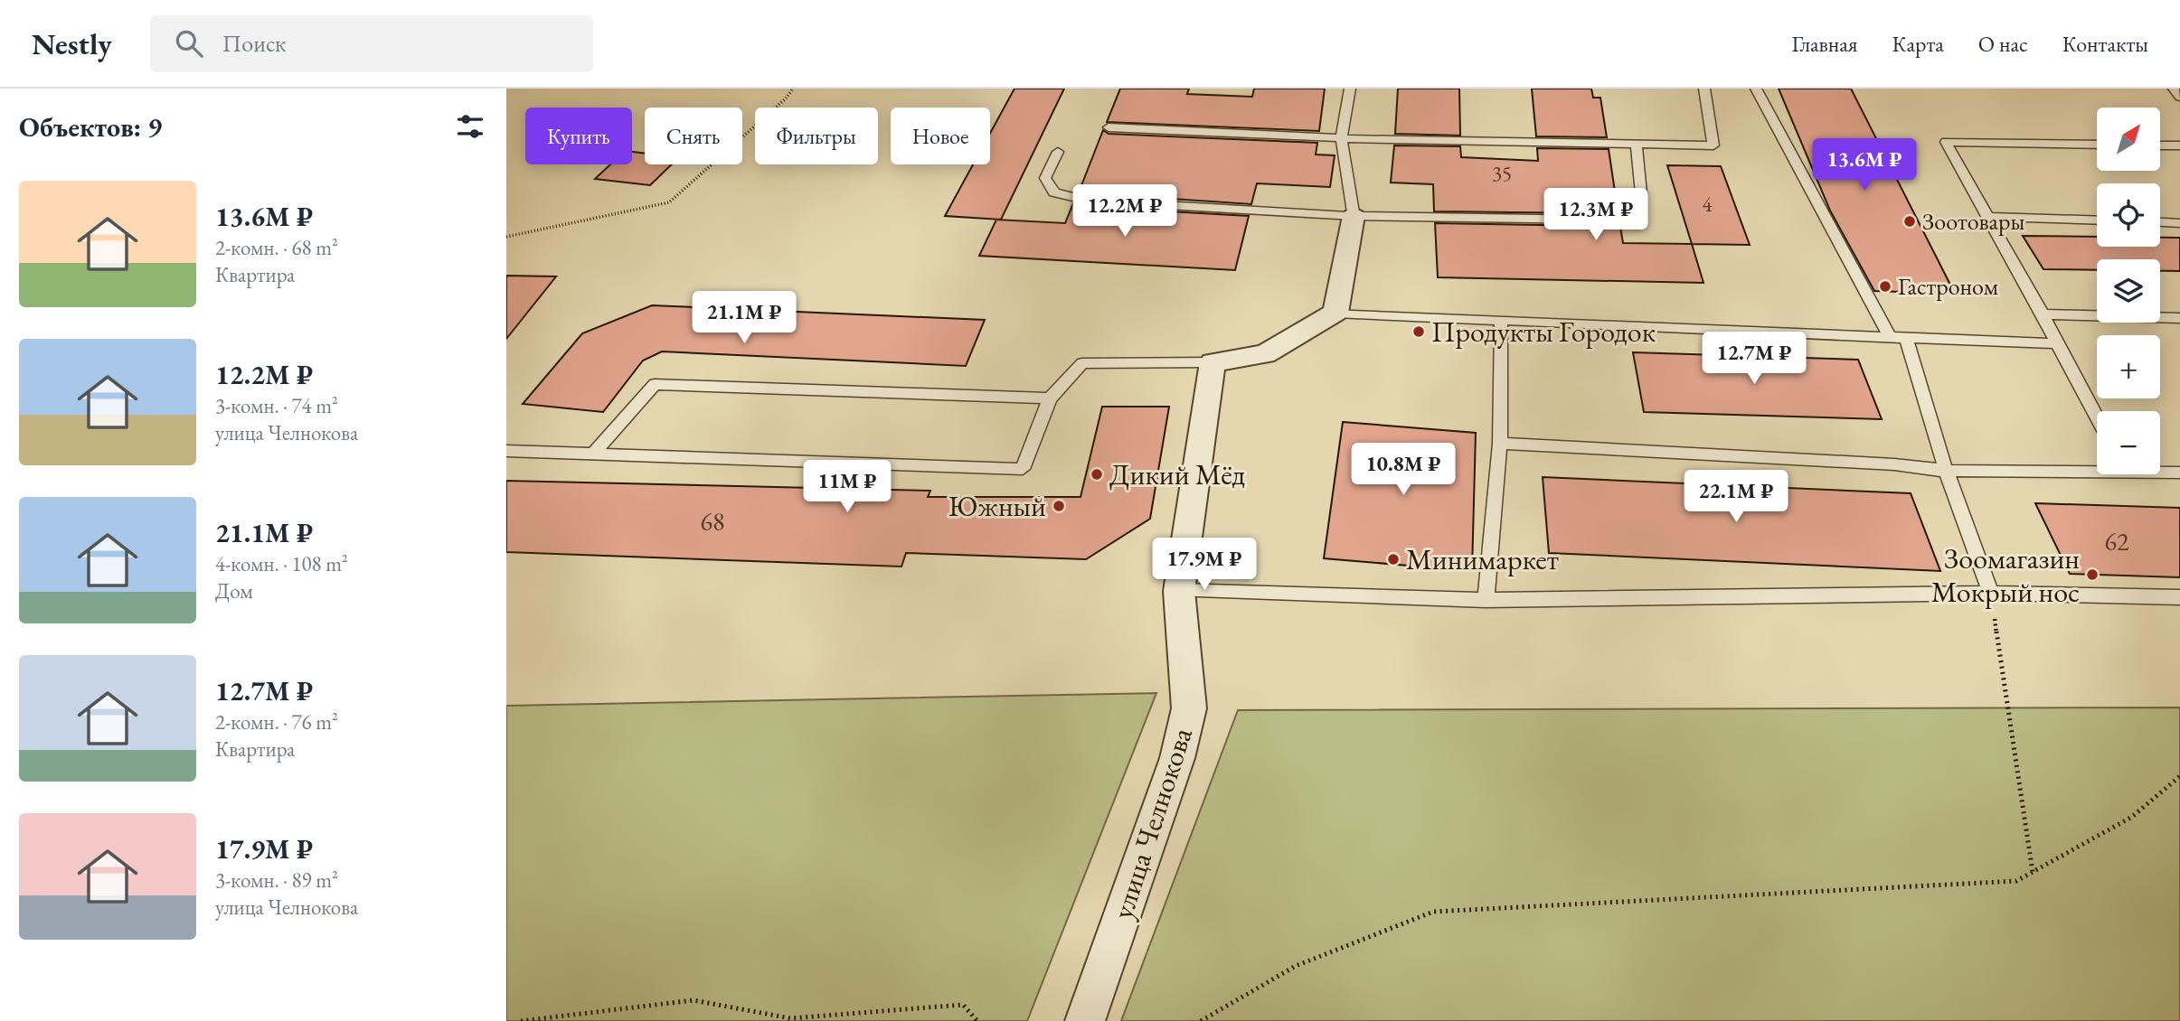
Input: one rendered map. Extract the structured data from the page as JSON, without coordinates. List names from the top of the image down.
{
  "streets": {
    "street": ["улица Челнокова"]
  },
  "places": [
    "Зоотовары",
    "Гастроном",
    "Продукты Городок",
    "Дикий Мёд",
    "Южный",
    "Минимаркет",
    "Зоомагазин Мокрый нос"
  ],
  "house_numbers": [
    "35",
    "4",
    "68",
    "62"
  ],
  "north": "top right",
  "page": {
    "header": "Nestly",
    "search": "Поиск",
    "nav": [
      "Главная",
      "Карта",
      "О нас",
      "Контакты"
    ],
    "heading": "Объектов: 9",
    "map_buttons": ["+", "−"],
    "chip": [
      "Купить",
      "Снять",
      "Фильтры",
      "Новое"
    ],
    "price": [
      "13.6M ₽",
      "12.2M ₽",
      "12.3M ₽",
      "21.1M ₽",
      "12.7M ₽",
      "10.8M ₽",
      "11M ₽",
      "22.1M ₽",
      "17.9M ₽"
    ],
    "list": [
      {
        "name": "13.6M ₽",
        "note": "2-комн. · 68 m² · Квартира"
      },
      {
        "name": "12.2M ₽",
        "note": "3-комн. · 74 m² · улица Челнокова"
      },
      {
        "name": "21.1M ₽",
        "note": "4-комн. · 108 m² · Дом"
      },
      {
        "name": "12.7M ₽",
        "note": "2-комн. · 76 m² · Квартира"
      },
      {
        "name": "17.9M ₽",
        "note": "3-комн. · 89 m² · улица Челнокова"
      }
    ]
  }
}
